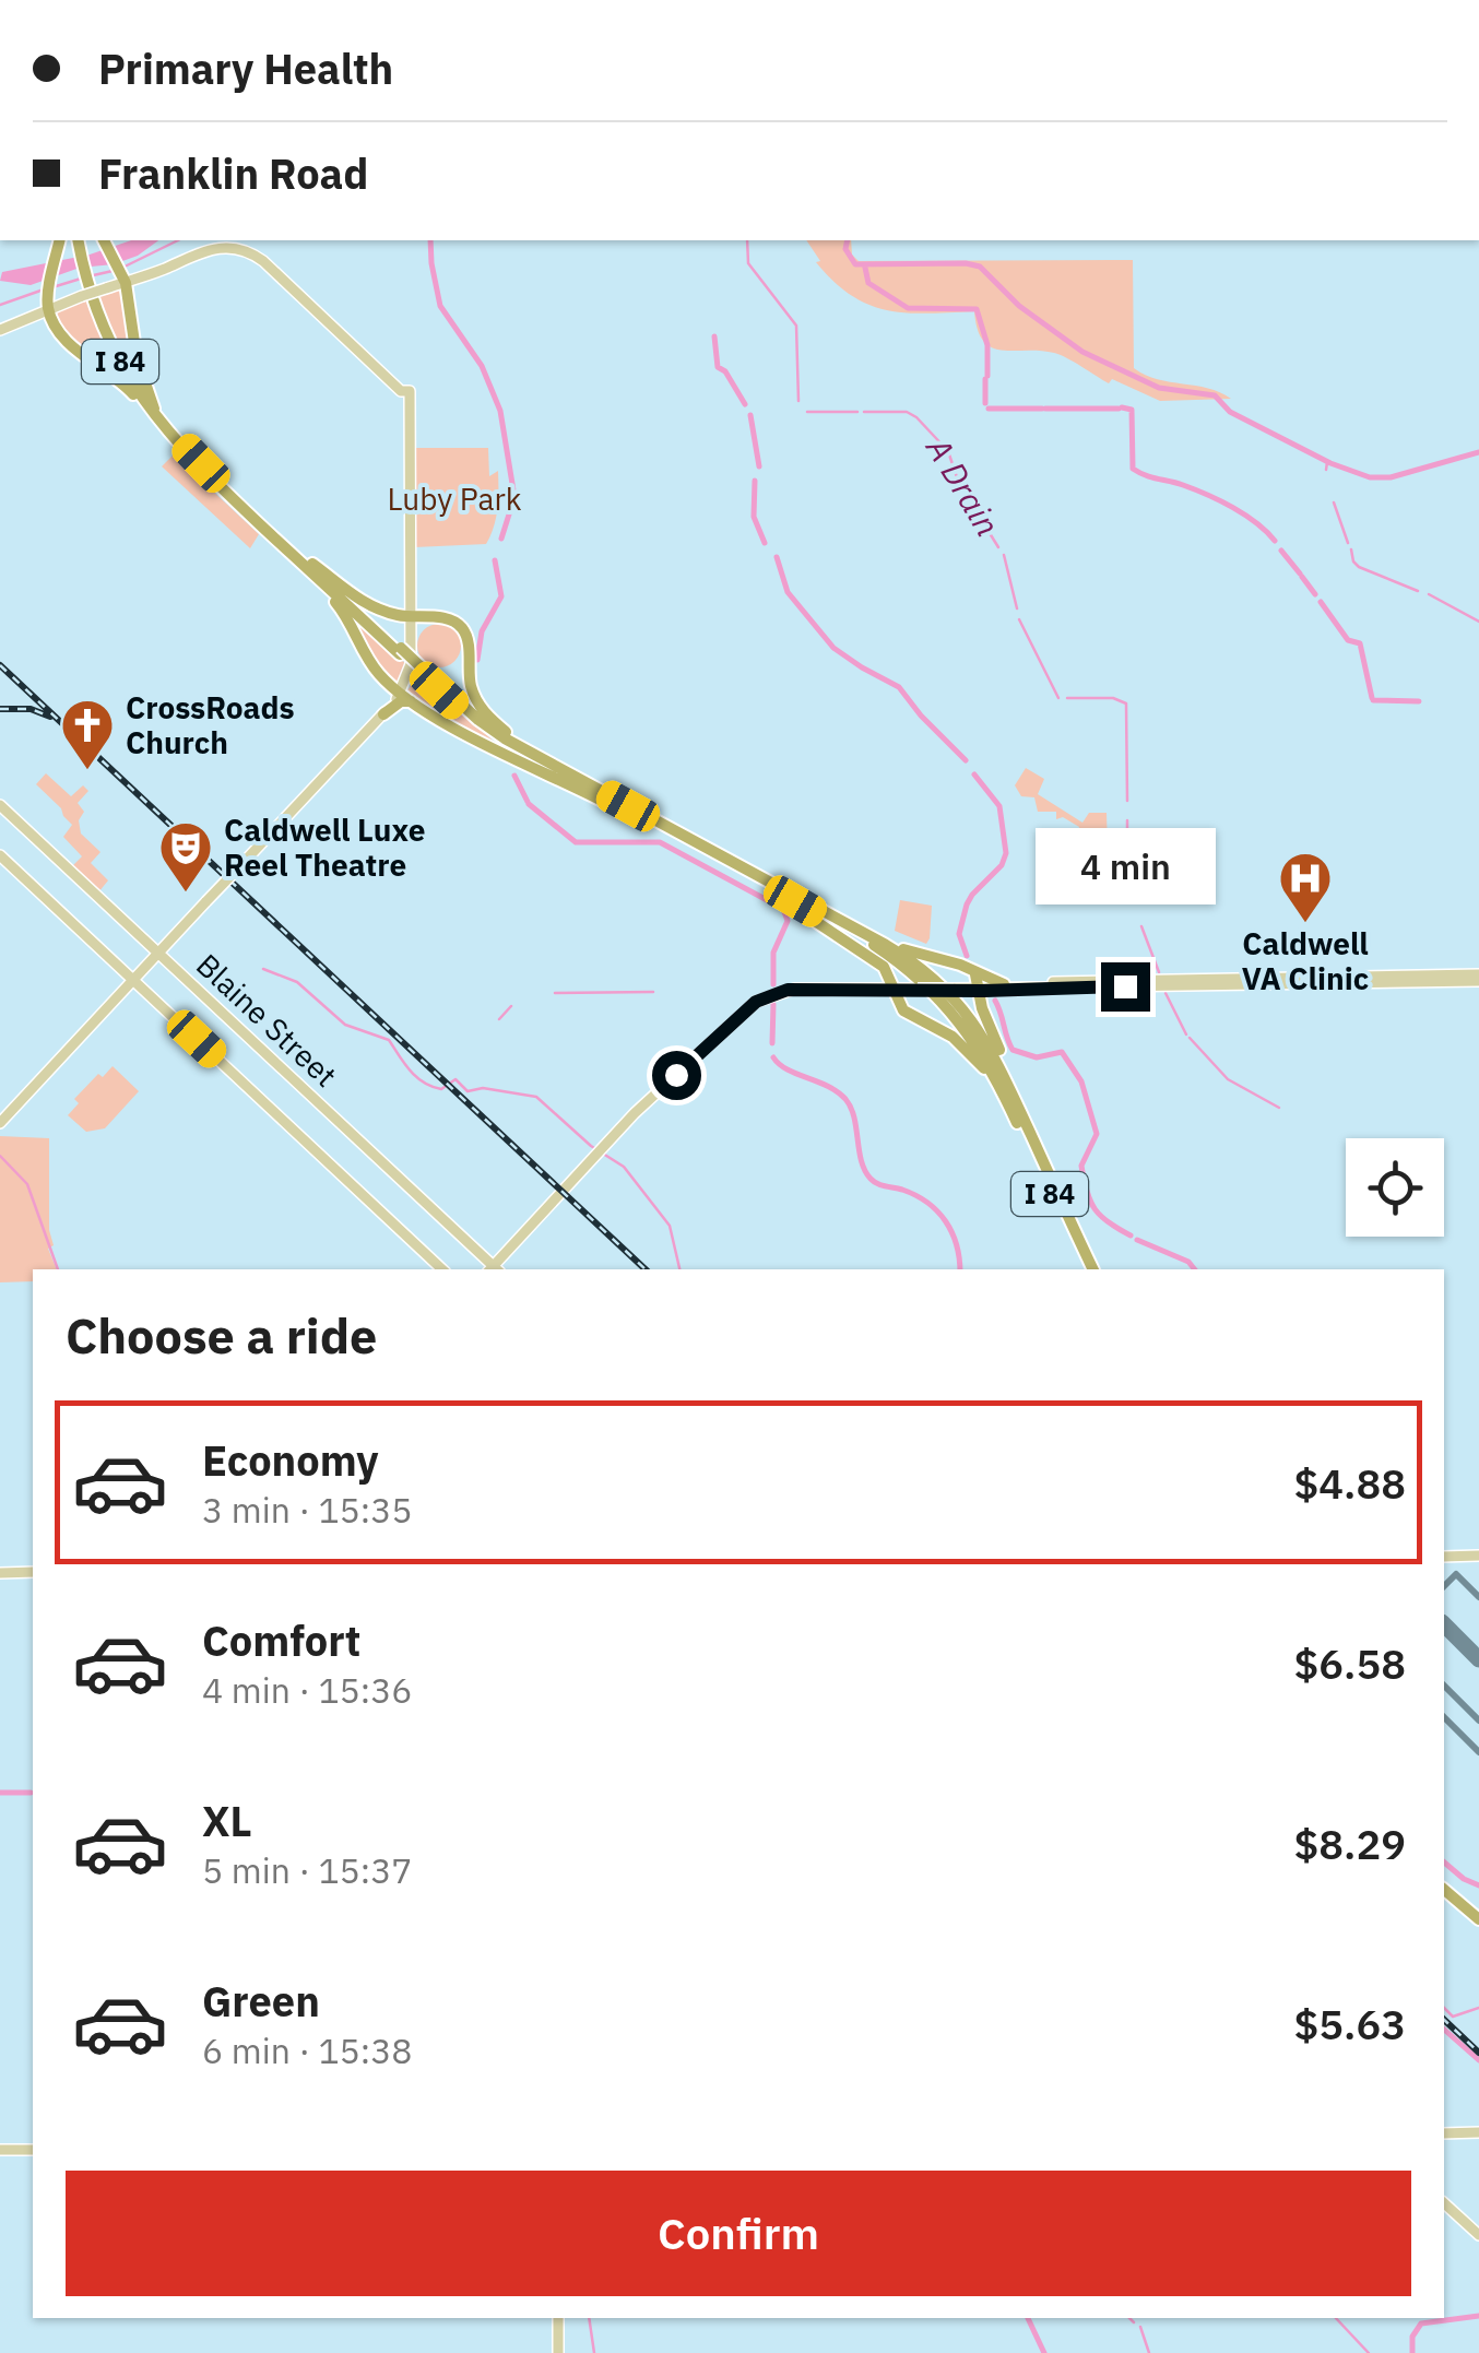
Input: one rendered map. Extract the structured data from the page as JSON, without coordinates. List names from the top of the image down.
{
  "streets": {
    "highway": ["I 84"],
    "main road": ["Blaine Street"]
  },
  "water": ["A Drain"],
  "parks": ["Luby Park"],
  "places": {
    "church": ["CrossRoads Church"],
    "theatre": ["Caldwell Luxe Reel Theatre"],
    "hospital": ["Caldwell VA Clinic"]
  },
  "page": {
    "banner": ["Primary Health", "Franklin Road"],
    "bubble": "4 min",
    "heading": "Choose a ride",
    "list": [
      {
        "name": "Economy",
        "note": "3 min · 15:35",
        "value": "$4.88"
      },
      {
        "name": "Comfort",
        "note": "4 min · 15:36",
        "value": "$6.58"
      },
      {
        "name": "XL",
        "note": "5 min · 15:37",
        "value": "$8.29"
      },
      {
        "name": "Green",
        "note": "6 min · 15:38",
        "value": "$5.63"
      }
    ],
    "buttons": "Confirm"
  }
}
